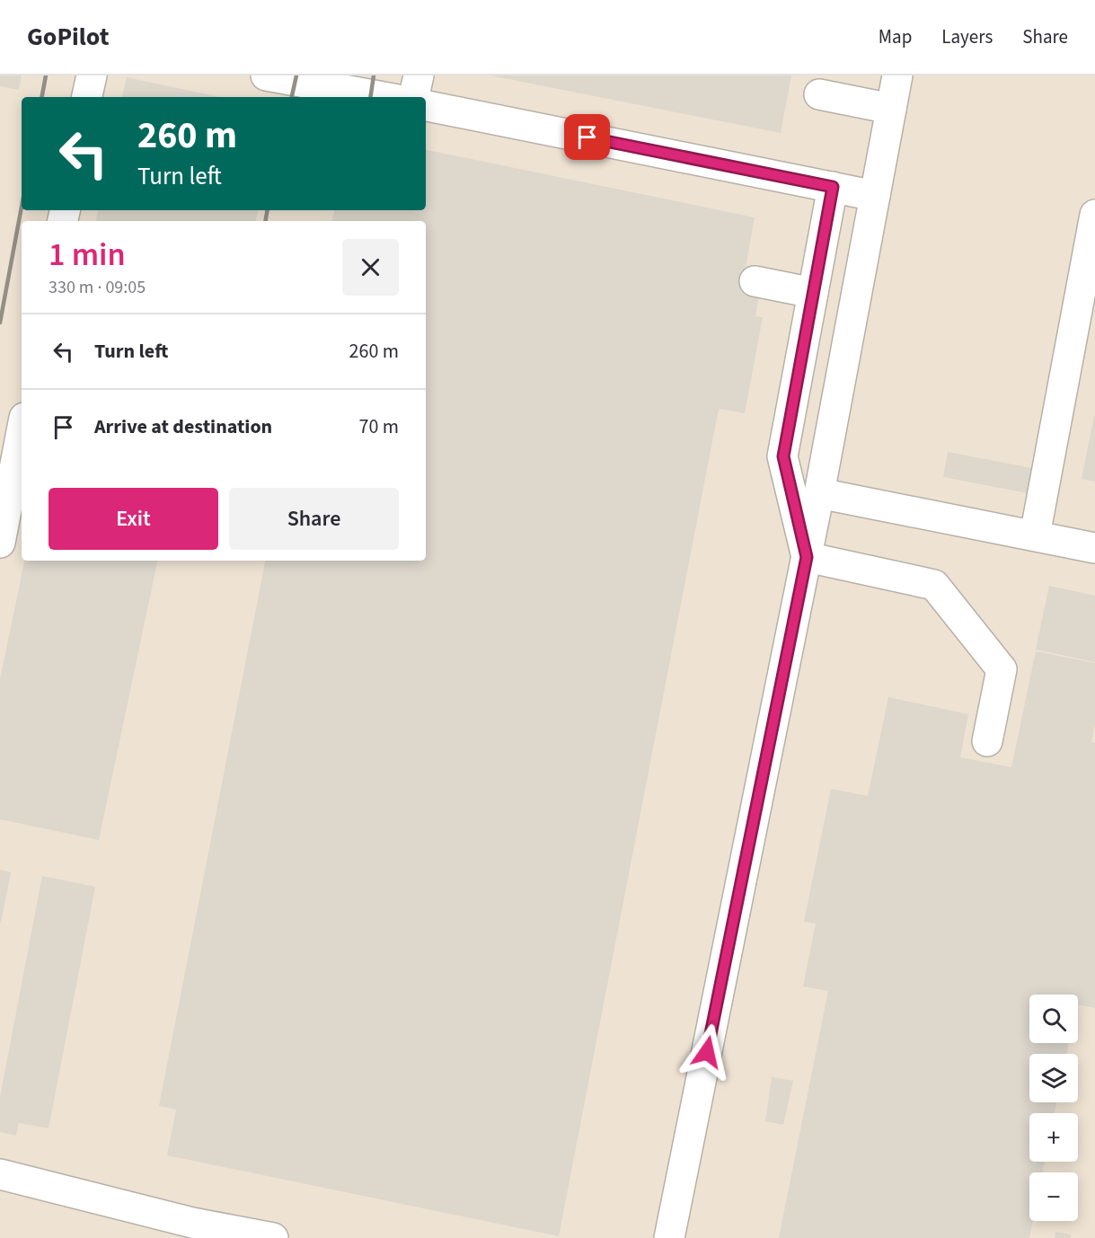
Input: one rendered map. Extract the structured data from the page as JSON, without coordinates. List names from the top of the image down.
{
  "page": {
    "header": "GoPilot",
    "nav": ["Map", "Layers", "Share"],
    "turn": ["260 m", "Turn left"],
    "heading": ["1 min", "330 m · 09:05"],
    "list": [
      {
        "name": "Turn left",
        "value": "260 m"
      },
      {
        "name": "Arrive at destination",
        "value": "70 m"
      }
    ],
    "buttons": ["Exit", "Share"],
    "map_buttons": ["+", "−"]
  }
}
